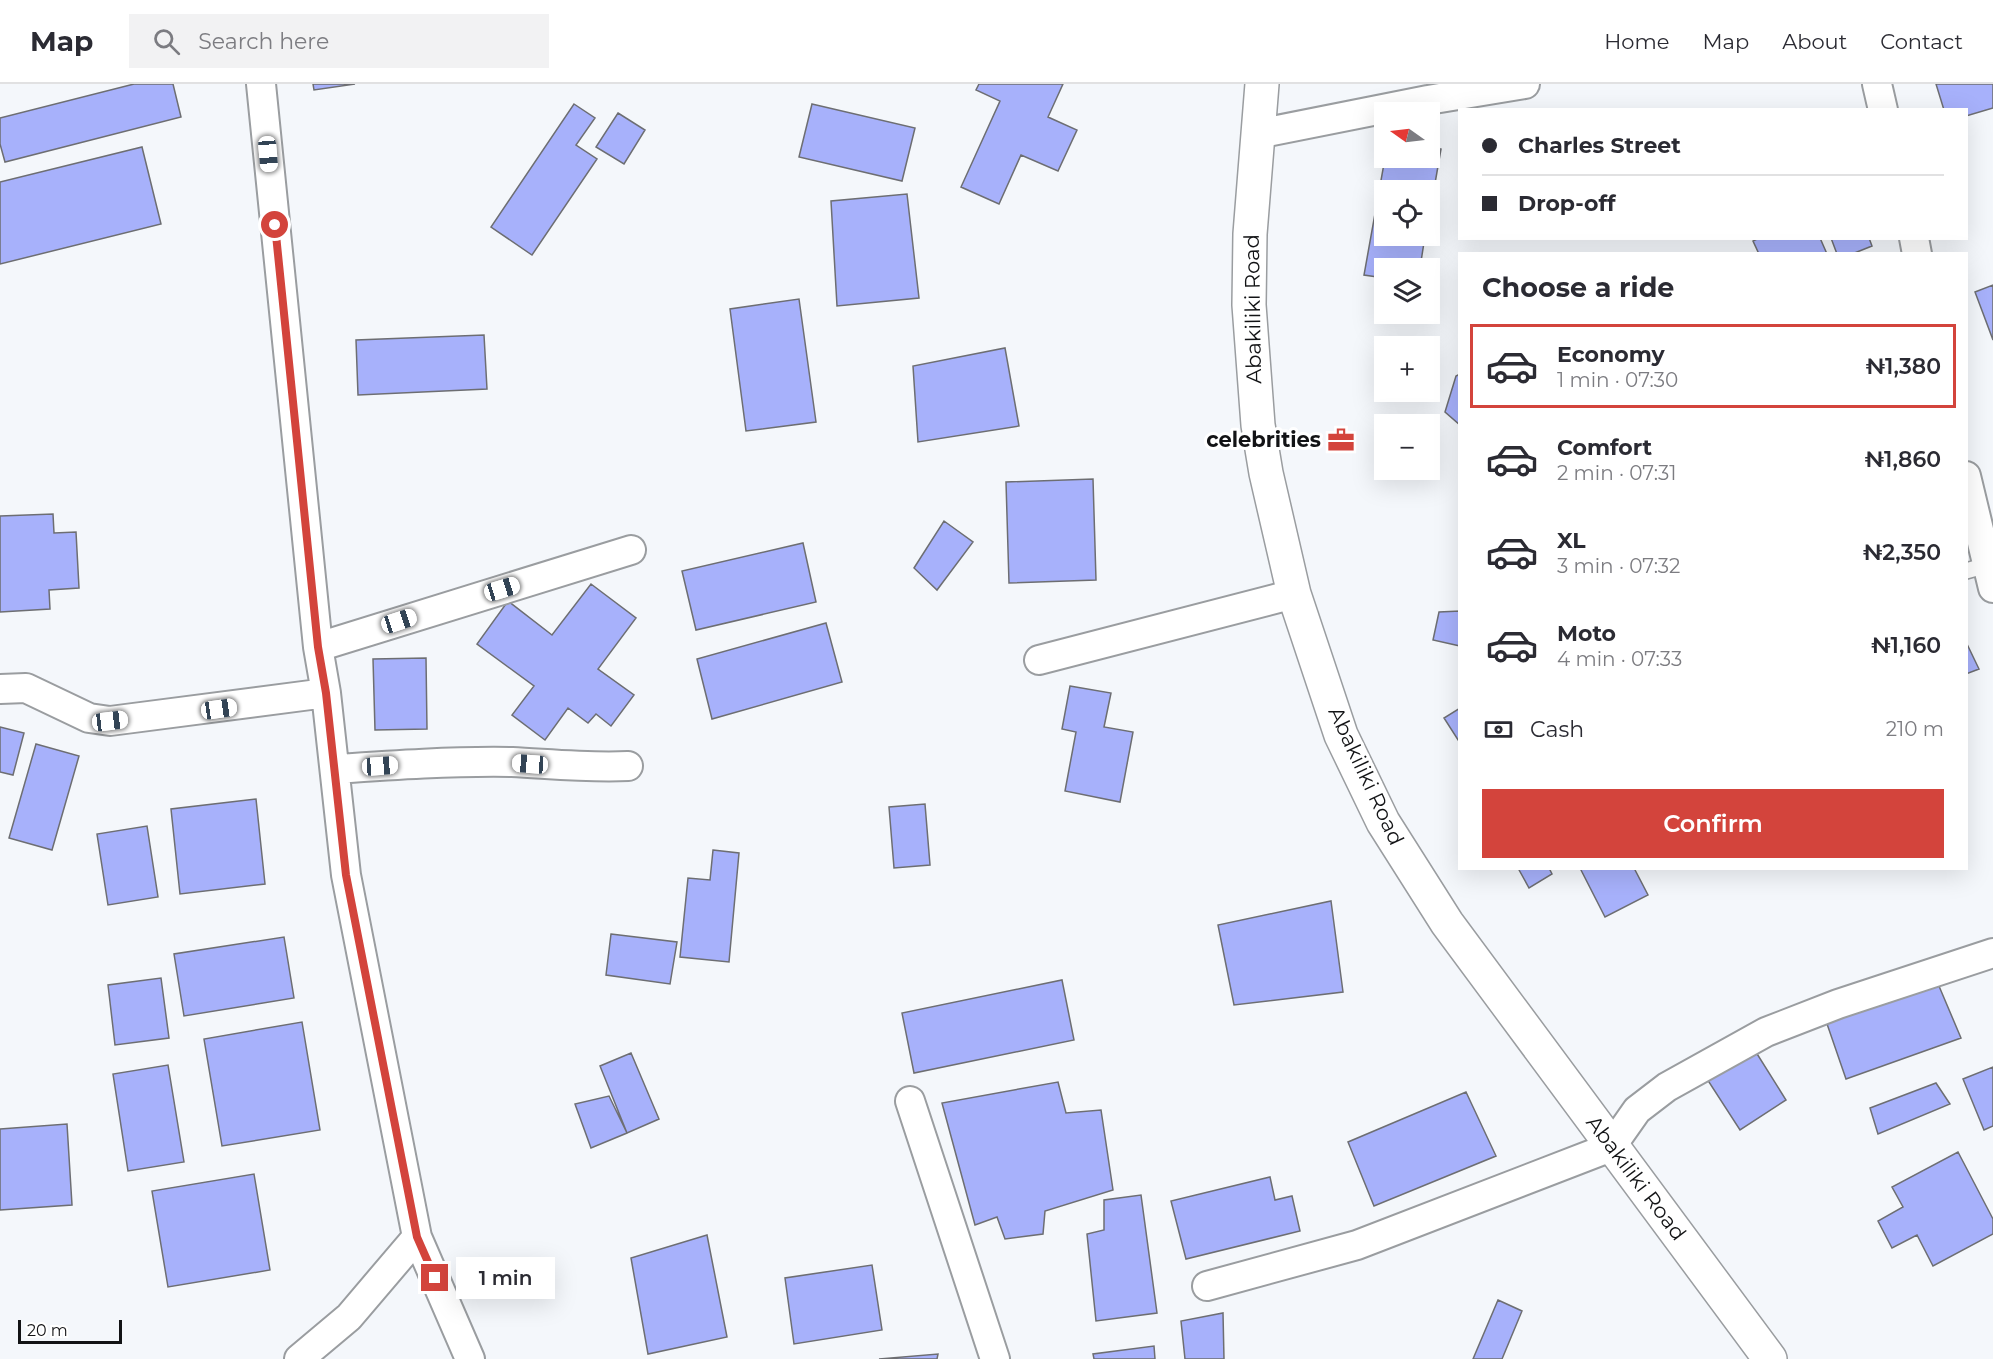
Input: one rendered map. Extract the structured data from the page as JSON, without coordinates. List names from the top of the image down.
{
  "streets": {
    "main road": ["Abakiliki Road"]
  },
  "places": {
    "office": ["celebrities"]
  },
  "scale_bar": "20 m",
  "north": "left",
  "page": {
    "header": "Map",
    "search": "Search here",
    "nav": [
      "Home",
      "Map",
      "About",
      "Contact"
    ],
    "map_buttons": ["+", "−"],
    "banner": ["Charles Street", "Drop-off"],
    "heading": "Choose a ride",
    "list": [
      {
        "name": "Economy",
        "note": "1 min · 07:30",
        "value": "₦1,380"
      },
      {
        "name": "Comfort",
        "note": "2 min · 07:31",
        "value": "₦1,860"
      },
      {
        "name": "XL",
        "note": "3 min · 07:32",
        "value": "₦2,350"
      },
      {
        "name": "Moto",
        "note": "4 min · 07:33",
        "value": "₦1,160"
      }
    ],
    "pay": ["Cash", "210 m"],
    "buttons": "Confirm",
    "bubble": "1 min",
    "scale": "20 m"
  }
}
